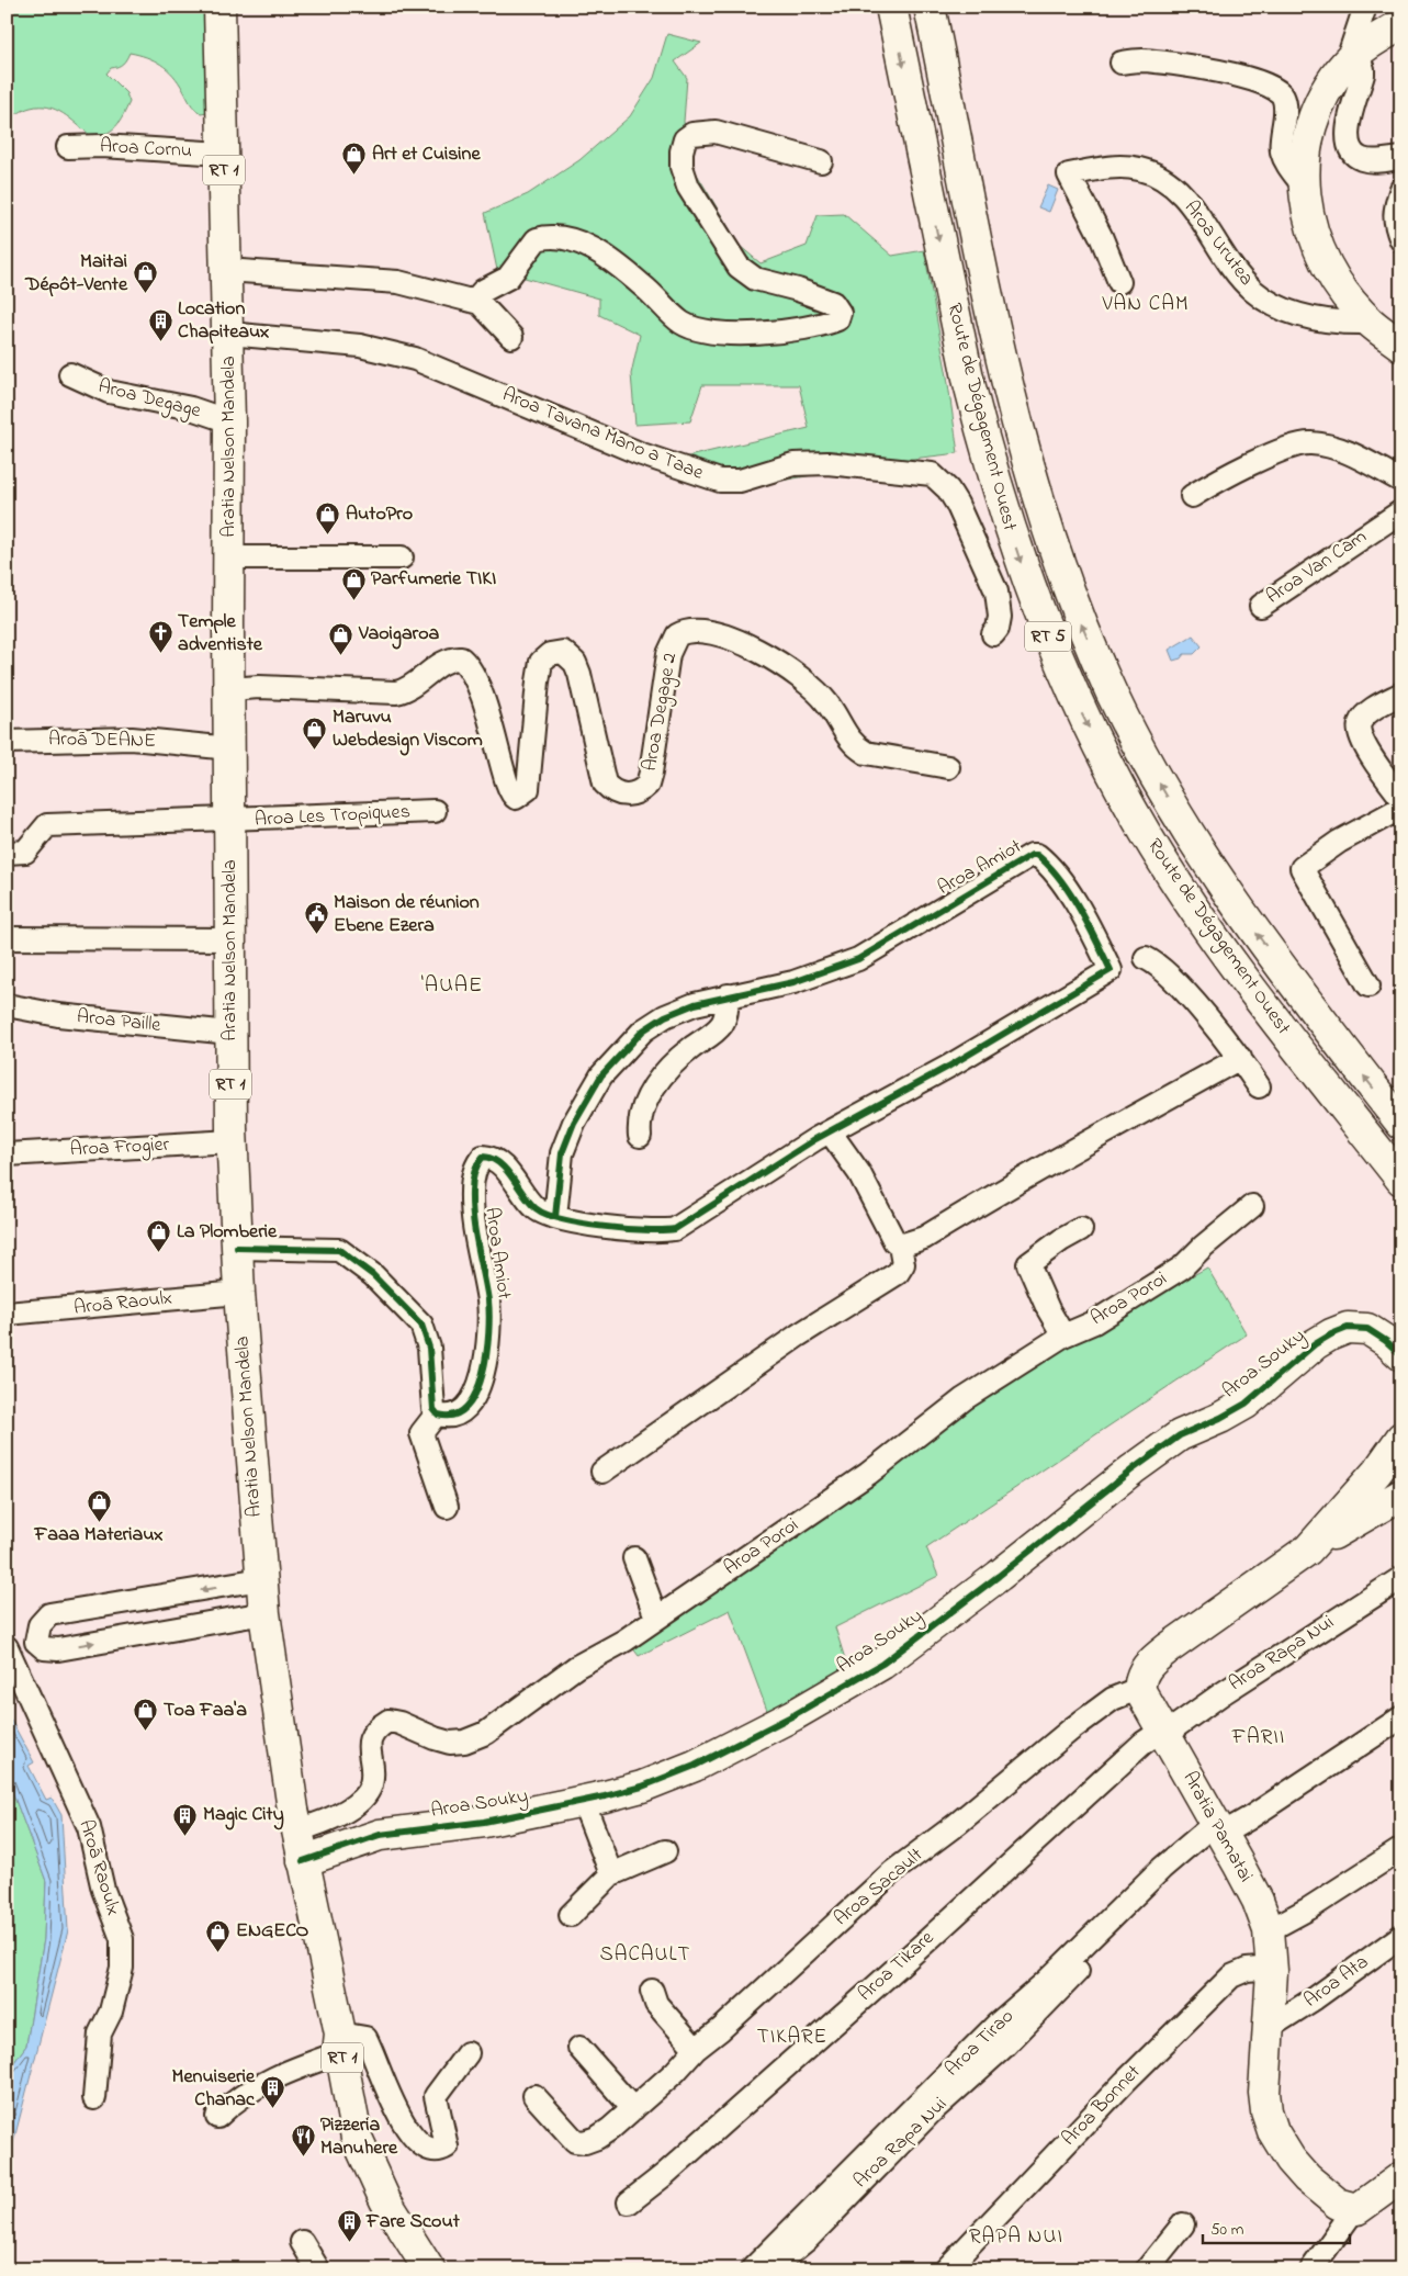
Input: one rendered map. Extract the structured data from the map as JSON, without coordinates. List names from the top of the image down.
{
  "streets": {
    "main road": [
      "RT 1",
      "Route de Dégagement Ouest",
      "Aratia Nelson Mandela",
      "RT 5",
      "Aroa Souky",
      "Aratia Pamatai"
    ],
    "street": [
      "Aroa Cornu",
      "Aroa Urutea",
      "Aroa Degage",
      "Aroa Tavana Mano a Taae",
      "Aroa Van Cam",
      "Aroa Degage 2",
      "Aroā DEANE",
      "Aroa Les Tropiques",
      "Aroa Amiot",
      "Aroa Paille",
      "Aroa Frogier",
      "Aroa Poroi",
      "Aroā Raoulx",
      "Aroa Rapa Nui",
      "Aroa Sacault",
      "Aroa Tikare",
      "Aroa Ata",
      "Aroa Tirao",
      "Aroa Bonnet"
    ]
  },
  "crossings": [
    ["Aroa Cornu", "Aratia Nelson Mandela"],
    ["Aroa Degage", "Aratia Nelson Mandela"],
    ["Aroa Tavana Mano a Taae", "Aratia Nelson Mandela"],
    ["Aratia Nelson Mandela", "Aroa Degage 2"],
    ["Aratia Nelson Mandela", "Aroā DEANE"],
    ["Aratia Nelson Mandela", "Aroa Les Tropiques"],
    ["Aratia Nelson Mandela", "Aroa Paille"],
    ["Aratia Nelson Mandela", "Aroa Frogier"],
    ["Aratia Nelson Mandela", "Aroa Poroi"],
    ["Aratia Nelson Mandela", "Aroā Raoulx"],
    ["Aratia Nelson Mandela", "Aroa Souky"],
    ["Aroa Rapa Nui", "Aratia Pamatai"],
    ["Aroa Rapa Nui", "Aroa Tikare"],
    ["Aroa Rapa Nui", "Aroa Tirao"],
    ["Aratia Pamatai", "Aroa Sacault"],
    ["Aratia Pamatai", "Aroa Tikare"],
    ["Aratia Pamatai", "Aroa Ata"],
    ["Aratia Pamatai", "Aroa Tirao"],
    ["Aratia Pamatai", "Aroa Bonnet"]
  ],
  "districts": [
    "VAN CAM",
    "'AUAE",
    "FARII",
    "SACAULT",
    "TIKARE",
    "RAPA NUI"
  ],
  "places": {
    "shop": [
      "Art et Cuisine",
      "Maitai Dépôt-Vente",
      "AutoPro",
      "Parfumerie TIKI",
      "Vaoigaroa",
      "Maruvu Webdesign Viscom",
      "La Plomberie",
      "Faaa Materiaux",
      "Toa Faa'a",
      "ENGECO"
    ],
    "building": [
      "Location Chapiteaux",
      "Magic City",
      "Menuiserie Chanac",
      "Fare Scout"
    ],
    "church": ["Temple adventiste"],
    "public building": ["Maison de réunion Ebene Ezera"],
    "restaurant": ["Pizzeria Manuhere"]
  },
  "scale_bar": "50 m"
}
